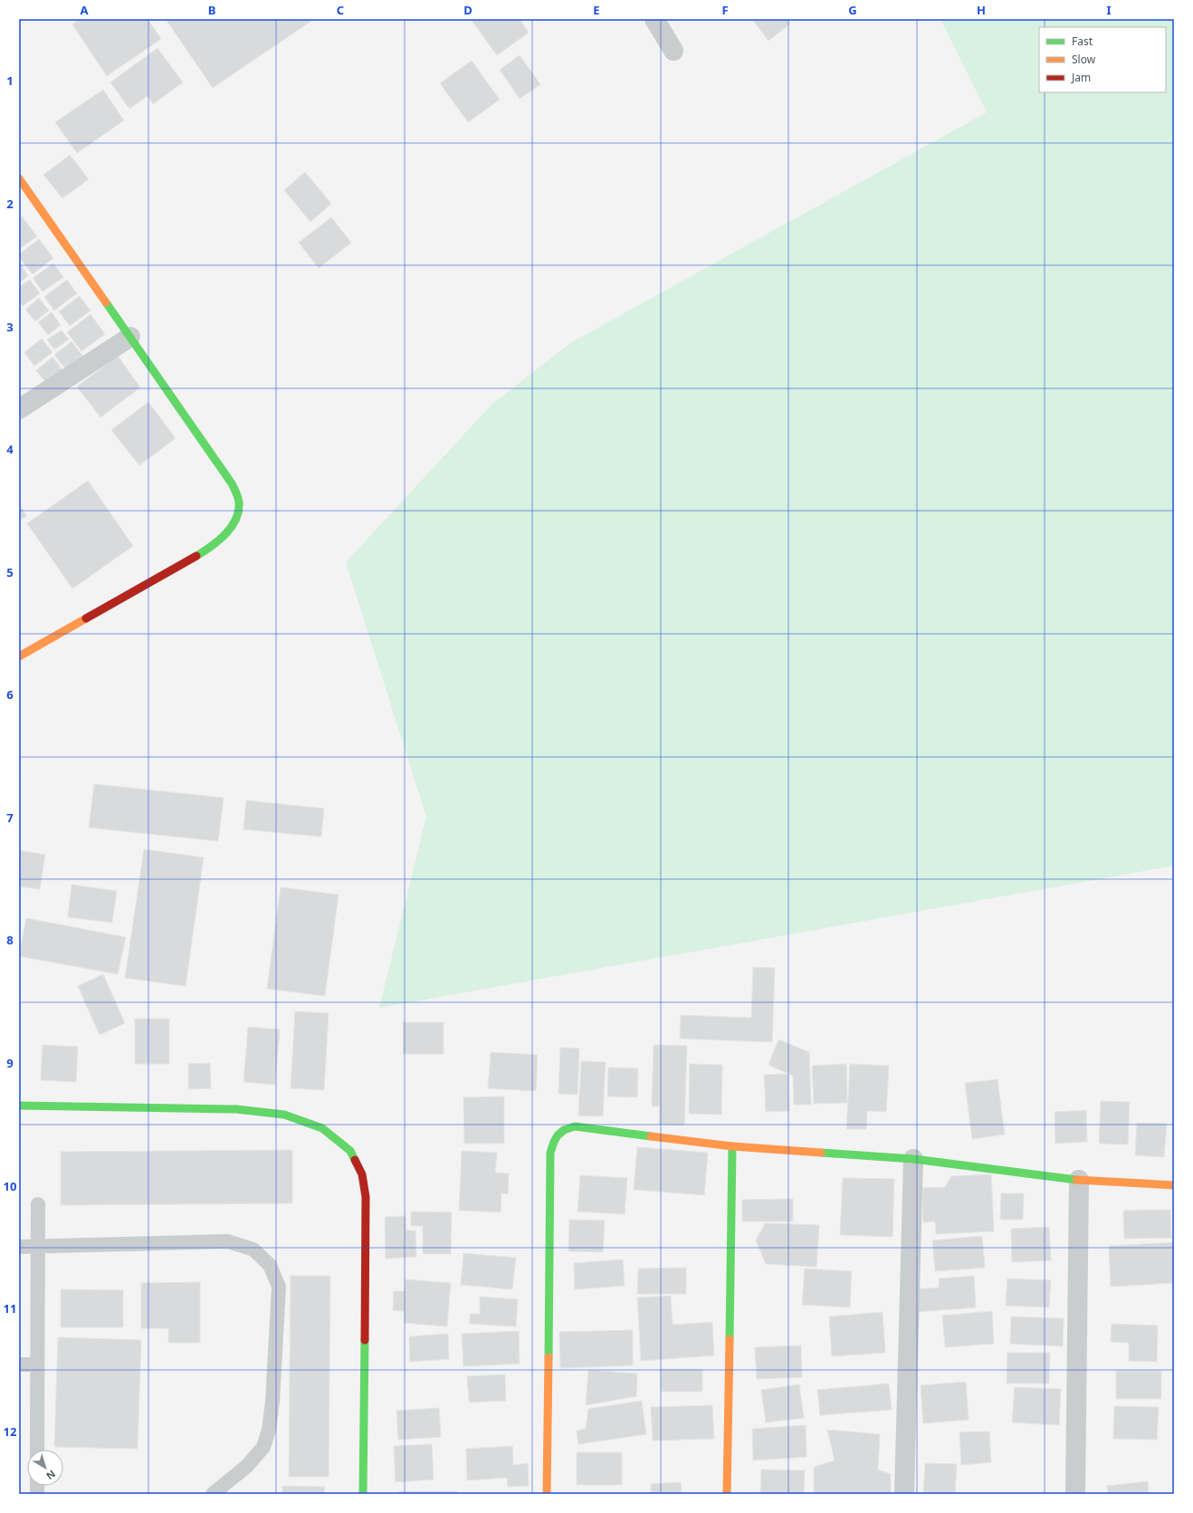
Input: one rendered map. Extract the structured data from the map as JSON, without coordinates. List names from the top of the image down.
{
  "legend": ["Fast", "Slow", "Jam"],
  "north": "bottom right",
  "grid": {
    "columns": [
      "A",
      "B",
      "C",
      "D",
      "E",
      "F",
      "G",
      "H",
      "I"
    ],
    "rows": [
      "1",
      "2",
      "3",
      "4",
      "5",
      "6",
      "7",
      "8",
      "9",
      "10",
      "11",
      "12"
    ]
  }
}
